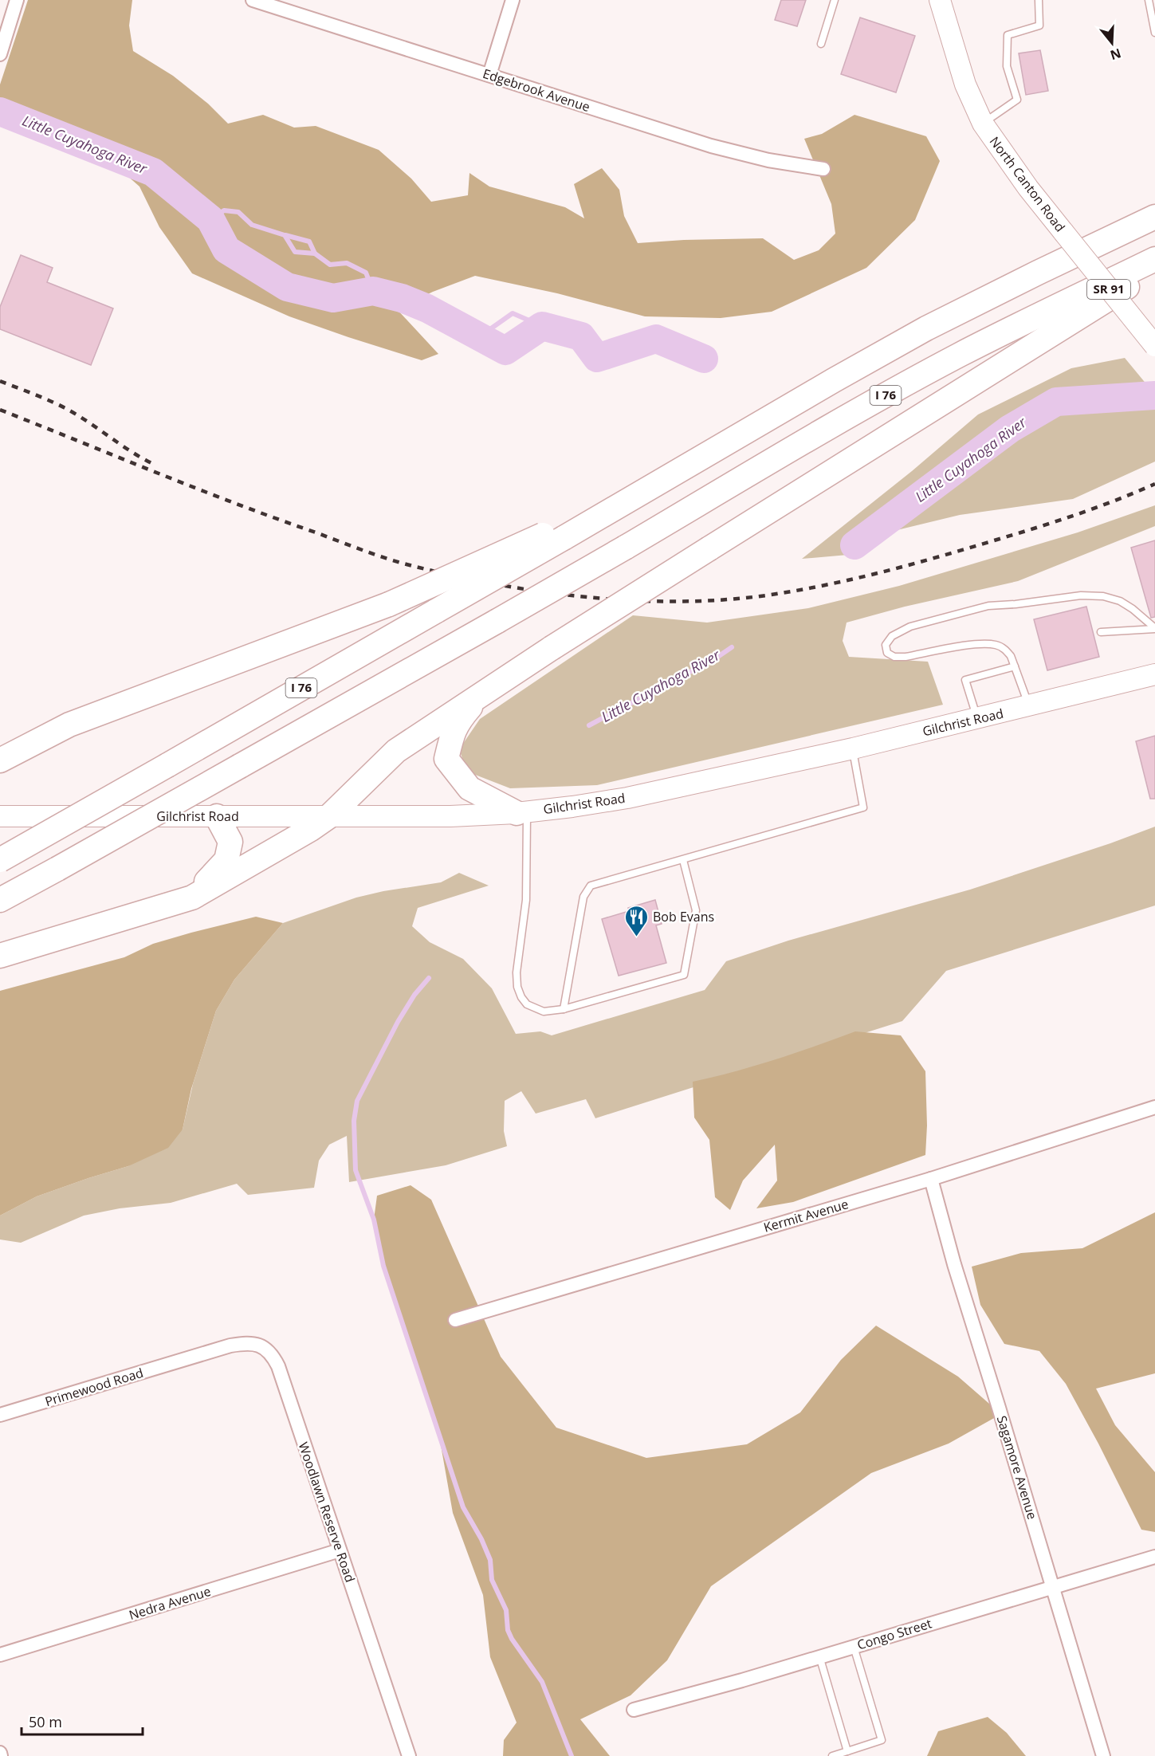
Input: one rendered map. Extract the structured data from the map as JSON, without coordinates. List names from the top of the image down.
{
  "streets": {
    "highway": ["I 76"],
    "main road": ["North Canton Road", "SR 91", "Gilchrist Road"],
    "street": [
      "Edgebrook Avenue",
      "Kermit Avenue",
      "Primewood Road",
      "Sagamore Avenue",
      "Woodlawn Reserve Road",
      "Nedra Avenue",
      "Congo Street"
    ]
  },
  "crossings": [
    ["Kermit Avenue", "Sagamore Avenue"],
    ["Primewood Road", "Woodlawn Reserve Road"],
    ["Sagamore Avenue", "Congo Street"],
    ["Woodlawn Reserve Road", "Nedra Avenue"]
  ],
  "water": ["Little Cuyahoga River"],
  "places": {
    "restaurant": ["Bob Evans"]
  },
  "scale_bar": "50 m",
  "north": "bottom"
}
